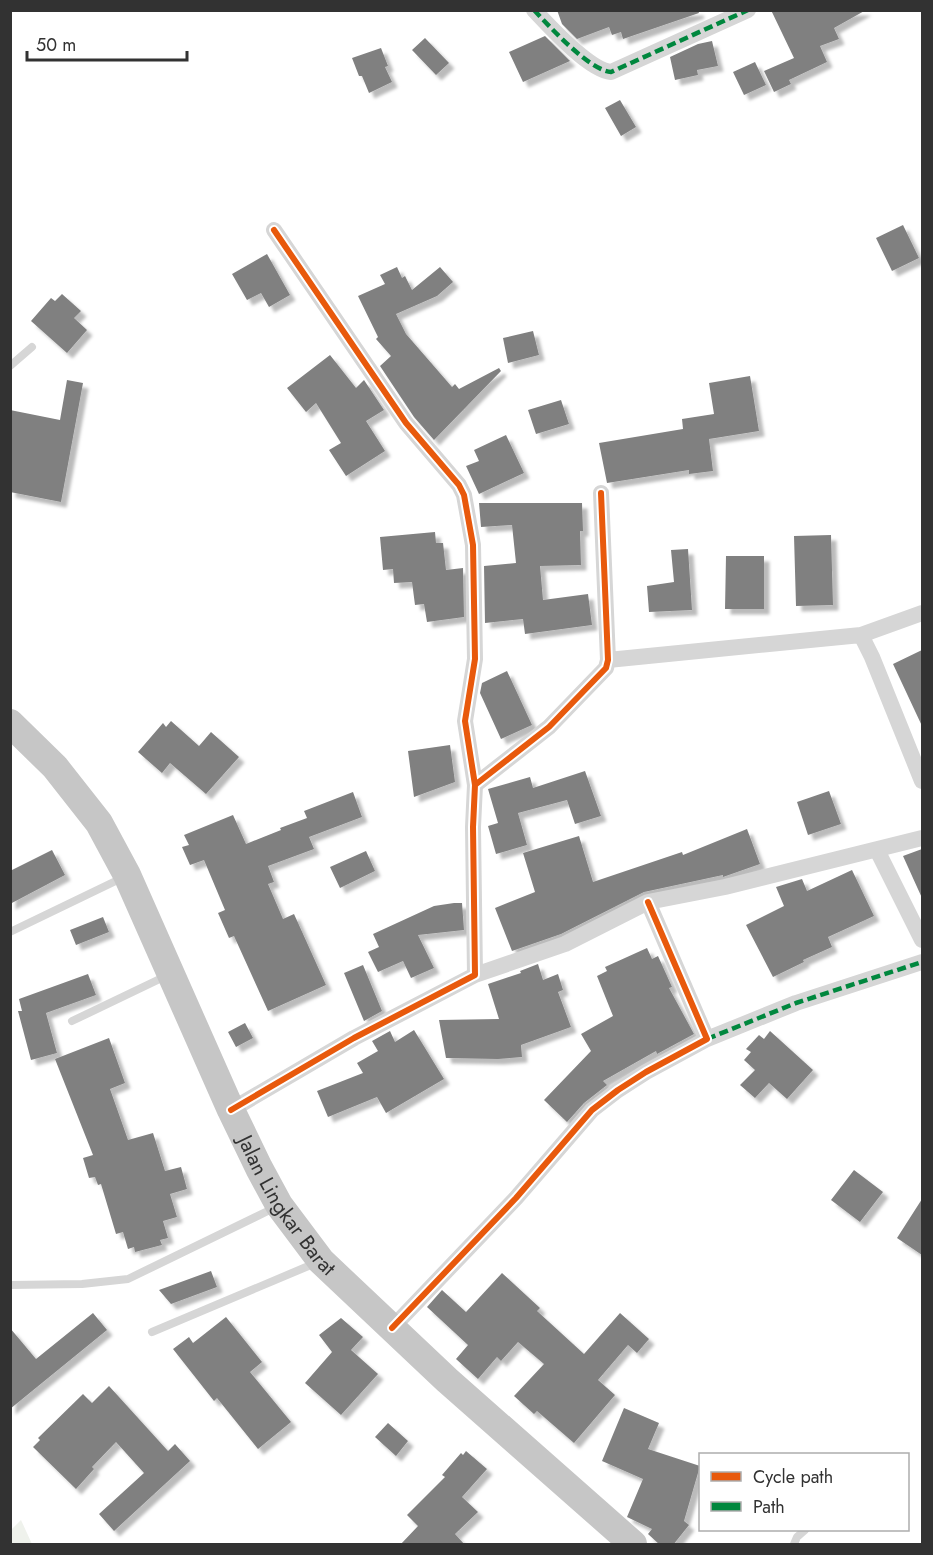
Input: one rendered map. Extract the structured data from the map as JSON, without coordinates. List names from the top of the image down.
{
  "streets": {
    "highway": ["Jalan Lingkar Barat"]
  },
  "legend": ["Cycle path", "Path"],
  "scale_bar": "50 m"
}
